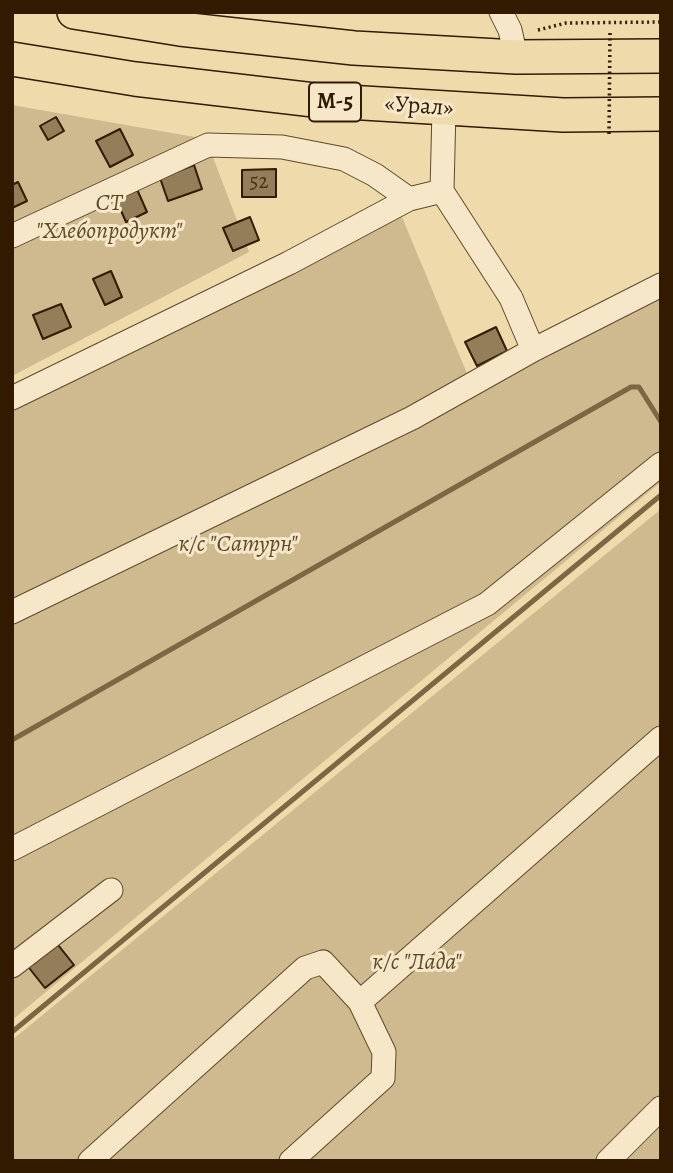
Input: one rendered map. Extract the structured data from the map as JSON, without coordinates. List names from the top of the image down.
{
  "streets": {
    "highway": ["М-5", "«Урал»"]
  },
  "parks": ["СТ \"Хлебопродукт\"", "к/с \"Сатурн\"", "к/с \"Лада\""],
  "house_numbers": ["52"]
}
